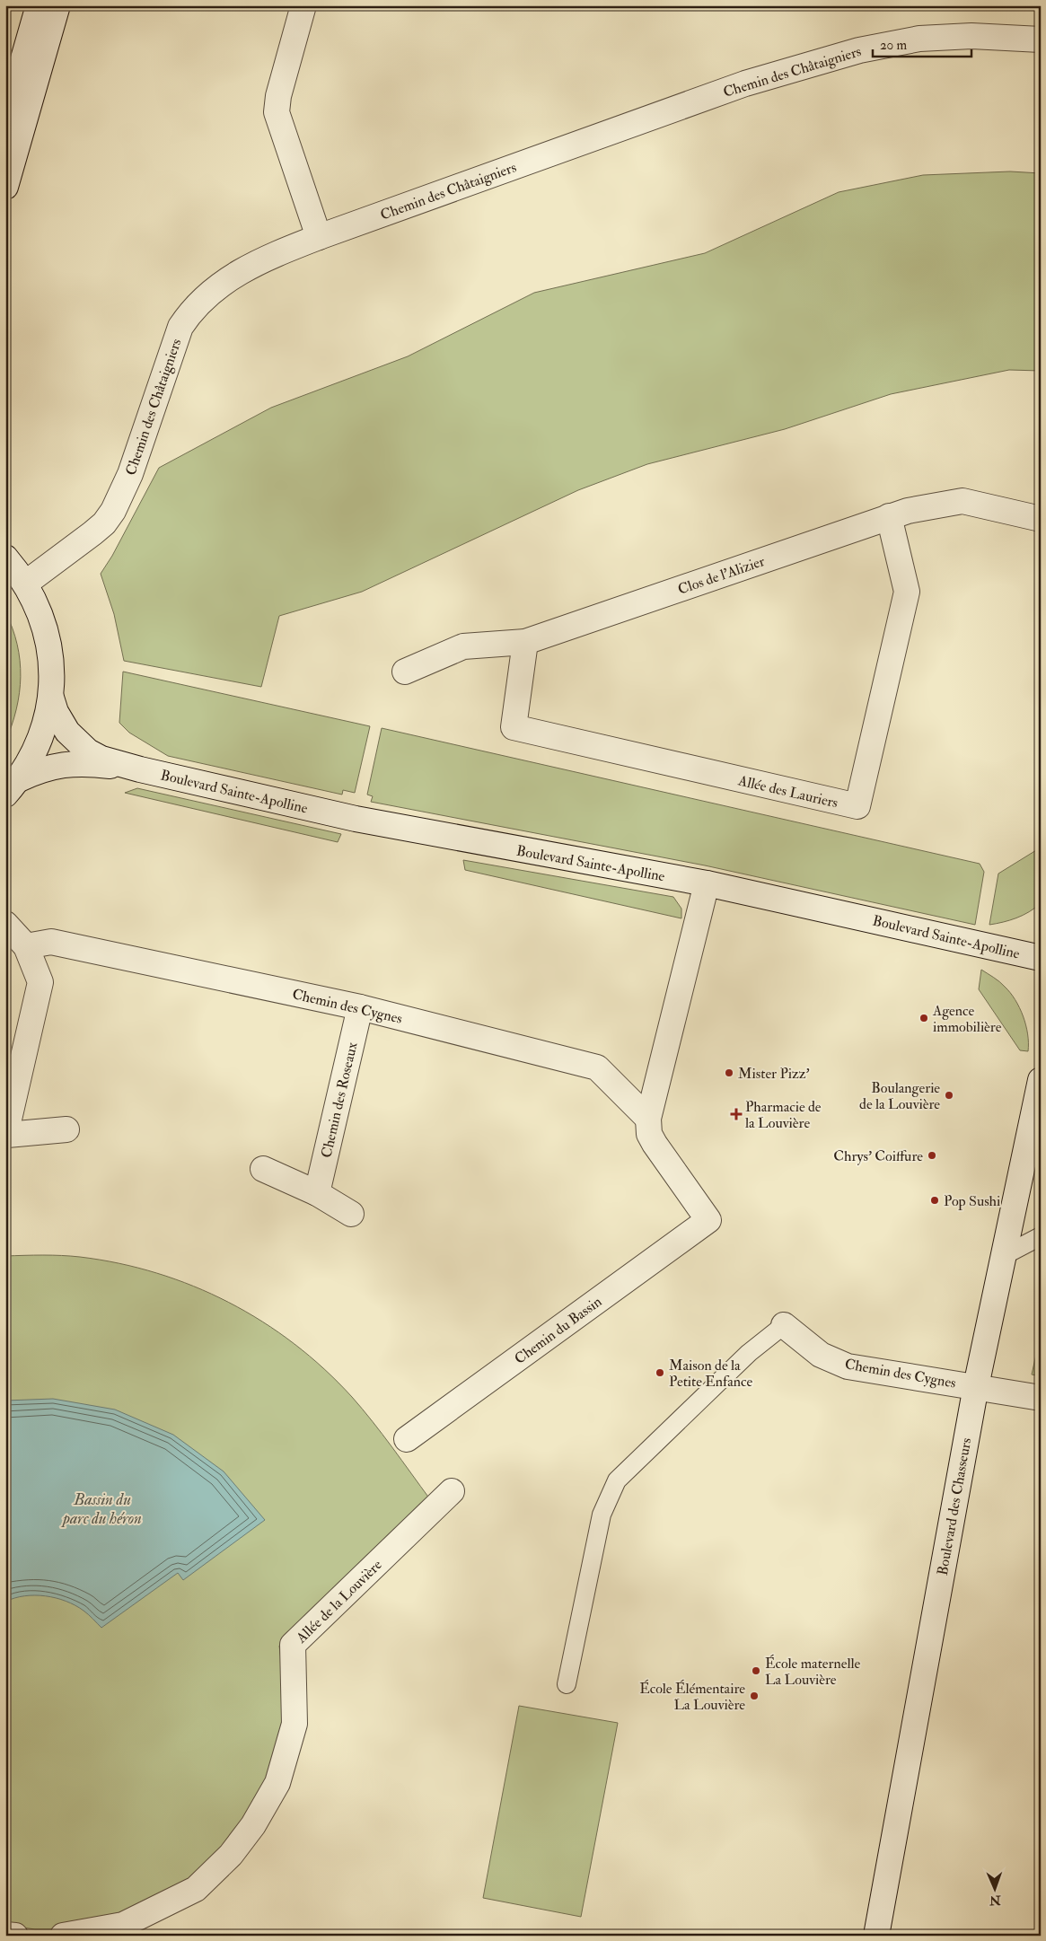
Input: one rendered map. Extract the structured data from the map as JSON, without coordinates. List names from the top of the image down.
{
  "streets": {
    "street": [
      "Chemin des Châtaigniers",
      "Clos de l'Alizier",
      "Boulevard Sainte-Apolline",
      "Allée des Lauriers",
      "Chemin des Cygnes",
      "Chemin des Roseaux",
      "Chemin du Bassin",
      "Boulevard des Chasseurs",
      "Allée de la Louvière"
    ]
  },
  "crossings": [
    ["Clos de l'Alizier", "Allée des Lauriers"],
    ["Chemin des Cygnes", "Chemin des Roseaux"],
    ["Chemin des Cygnes", "Chemin du Bassin"],
    ["Chemin des Cygnes", "Boulevard des Chasseurs"]
  ],
  "water": ["Bassin du parc du héron"],
  "places": {
    "other": [
      "Agence immobilière",
      "Mister Pizz'",
      "Boulangerie de la Louvière",
      "Chrys' Coiffure",
      "Pop Sushi",
      "Maison de la Petite Enfance",
      "École maternelle La Louvière",
      "École Élémentaire La Louvière"
    ],
    "health": ["Pharmacie de la Louvière"]
  },
  "scale_bar": "20 m",
  "north": "bottom"
}
